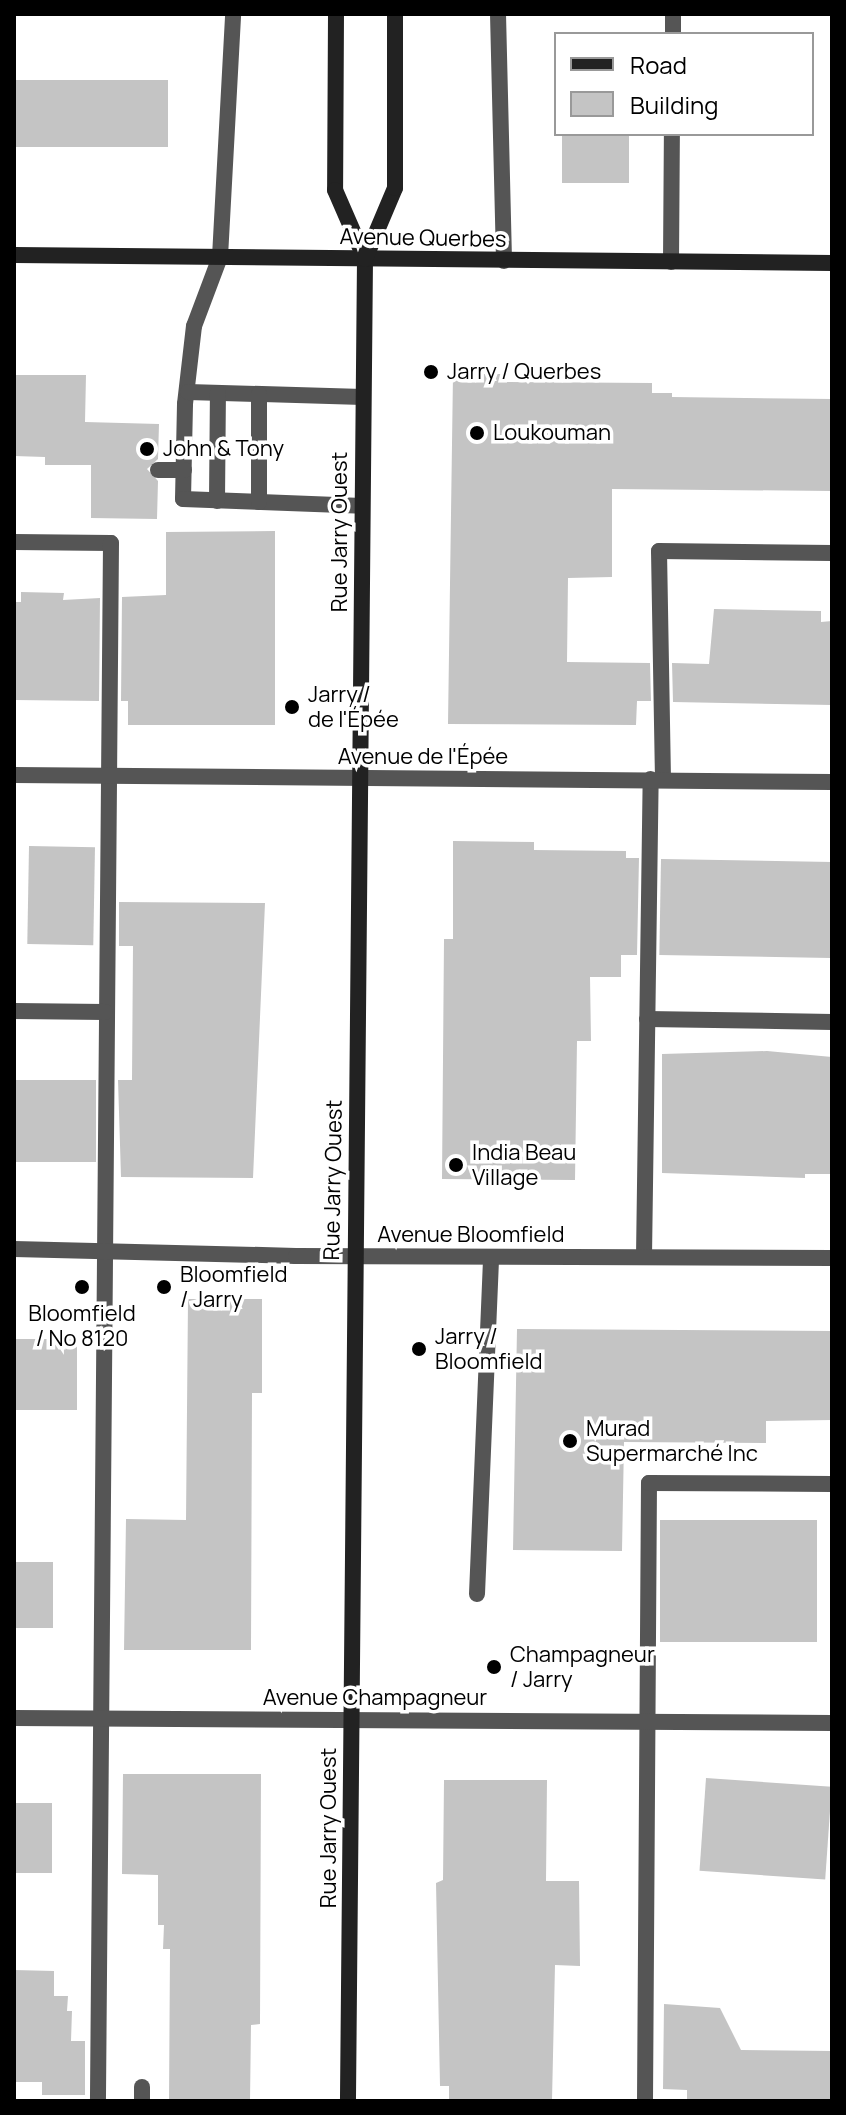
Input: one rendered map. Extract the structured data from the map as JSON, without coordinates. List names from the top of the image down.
{
  "streets": {
    "main road": ["Avenue Querbes", "Rue Jarry Ouest"],
    "street": ["Avenue de l'Épée", "Avenue Bloomfield", "Avenue Champagneur"]
  },
  "crossings": [
    ["Avenue Querbes", "Rue Jarry Ouest"],
    ["Rue Jarry Ouest", "Avenue de l'Épée"],
    ["Rue Jarry Ouest", "Avenue Bloomfield"],
    ["Rue Jarry Ouest", "Avenue Champagneur"]
  ],
  "places": [
    "Jarry / Querbes",
    "Loukouman",
    "John & Tony",
    "Jarry / de l'Épée",
    "India Beau Village",
    "Bloomfield / No 8120",
    "Bloomfield / Jarry",
    "Jarry / Bloomfield",
    "Murad Supermarché Inc",
    "Champagneur / Jarry"
  ],
  "legend": ["Road", "Building"]
}
